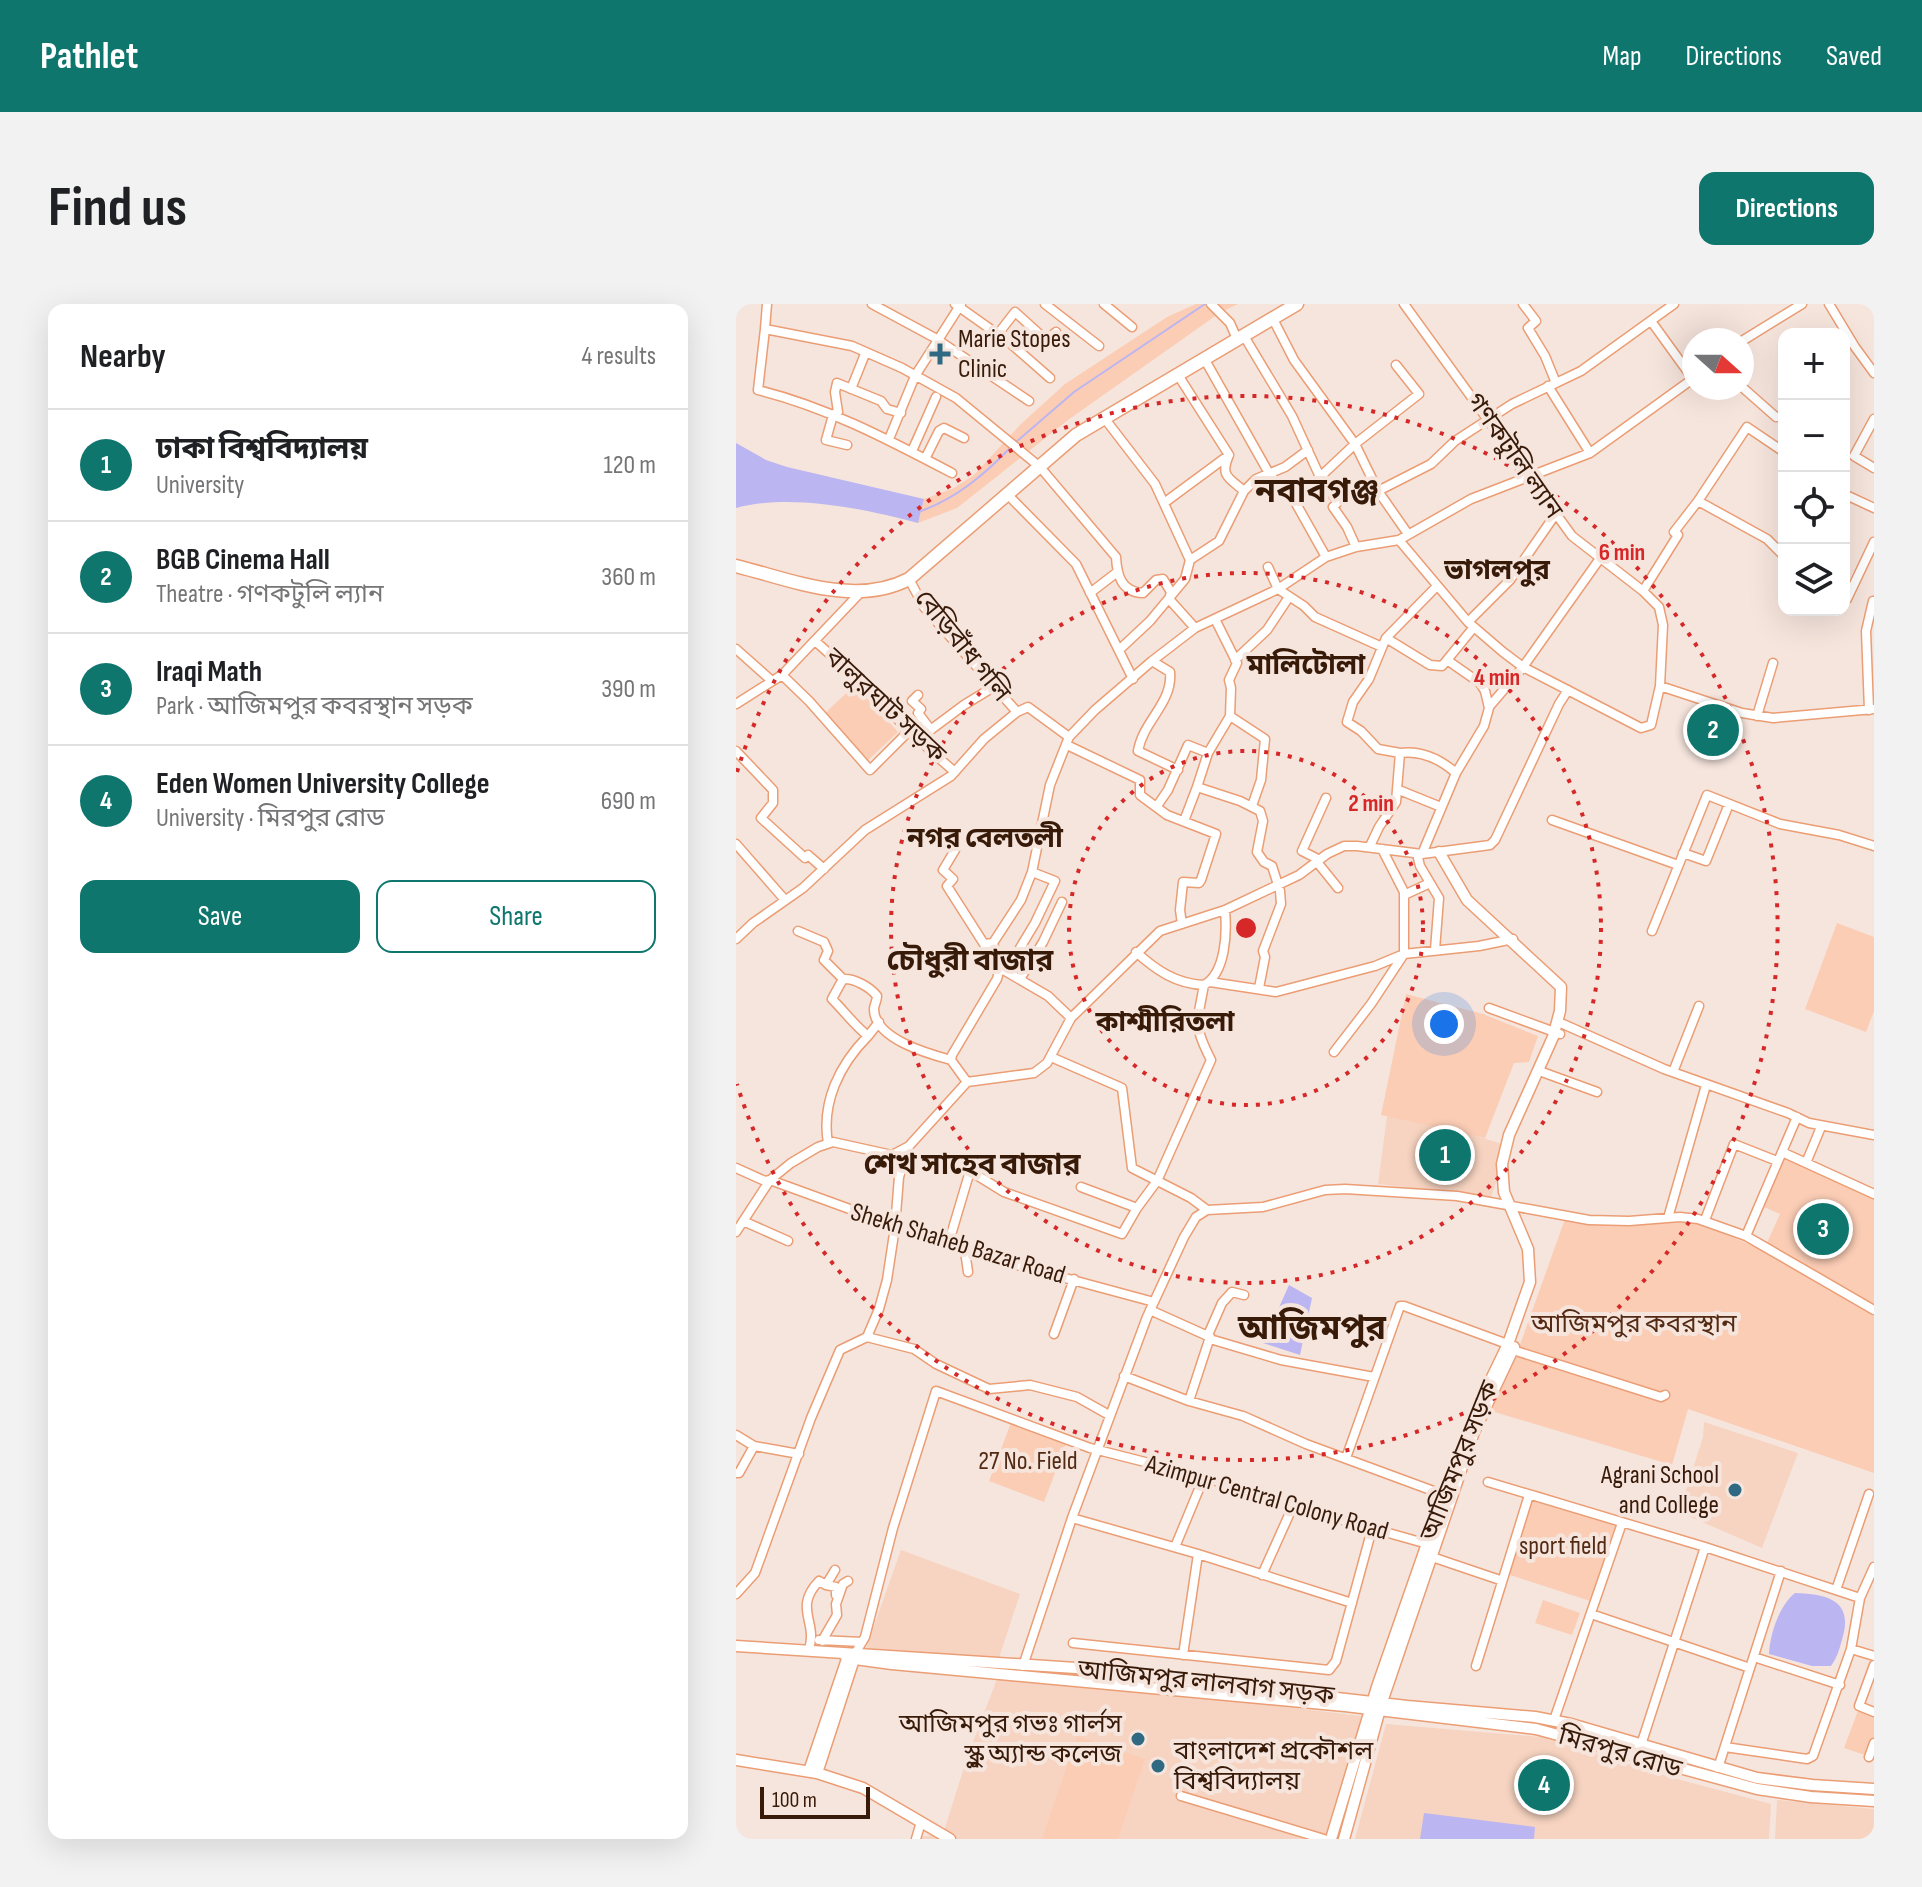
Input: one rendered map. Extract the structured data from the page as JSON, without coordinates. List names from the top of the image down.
{
  "streets": {
    "main road": ["আজিমপুর সড়ক", "আজিমপুর লালবাগ সড়ক", "মিরপুর রোড"],
    "street": [
      "গণকটুলি ল্যান",
      "বেড়িবাঁধ গলি",
      "বালুরঘাট সড়ক",
      "Shekh Shaheb Bazar Road",
      "Azimpur Central Colony Road"
    ]
  },
  "crossings": [
    ["আজিমপুর সড়ক", "Azimpur Central Colony Road"],
    ["আজিমপুর সড়ক", "আজিমপুর লালবাগ সড়ক"],
    ["আজিমপুর সড়ক", "মিরপুর রোড"],
    ["Azimpur Central Colony Road", "আজিমপুর লালবাগ সড়ক"],
    ["আজিমপুর লালবাগ সড়ক", "মিরপুর রোড"]
  ],
  "districts": [
    "নবাবগঞ্জ",
    "ভাগলপুর",
    "মালিটোলা",
    "নগর বেলতলী",
    "চৌধুরী বাজার",
    "কাশ্মীরিতলা",
    "শেখ সাহেব বাজার",
    "আজিমপুর"
  ],
  "parks": ["আজিমপুর কবরস্থান", "27 No. Field", "sport field"],
  "places": {
    "health": ["Marie Stopes Clinic"],
    "other": ["Agrani School and College", "আজিমপুর গভঃ গার্লস স্কুল অ্যান্ড কলেজ", "বাংলাদেশ প্রকৌশল বিশ্ববিদ্যালয়"]
  },
  "scale_bar": "100 m",
  "north": "right",
  "page": {
    "header": "Pathlet",
    "nav": ["Map", "Directions", "Saved"],
    "buttons": [
      "Directions",
      ["Save", "Share"]
    ],
    "title": "Find us",
    "heading": ["Nearby", "4 results"],
    "map_buttons": ["+", "−"],
    "list": [
      {
        "mark": "1",
        "name": "ঢাকা বিশ্ববিদ্যালয়",
        "note": "University",
        "value": "120 m"
      },
      {
        "mark": "2",
        "name": "BGB Cinema Hall",
        "note": "Theatre · গণকটুলি ল্যান",
        "value": "360 m"
      },
      {
        "mark": "3",
        "name": "Iraqi Math",
        "note": "Park · আজিমপুর কবরস্থান সড়ক",
        "value": "390 m"
      },
      {
        "mark": "4",
        "name": "Eden Women University College",
        "note": "University · মিরপুর রোড",
        "value": "690 m"
      }
    ],
    "pins": [
      "2",
      "1",
      "3",
      "4"
    ],
    "scale": "100 m"
  },
  "rings": ["6 min", "4 min", "2 min"]
}
